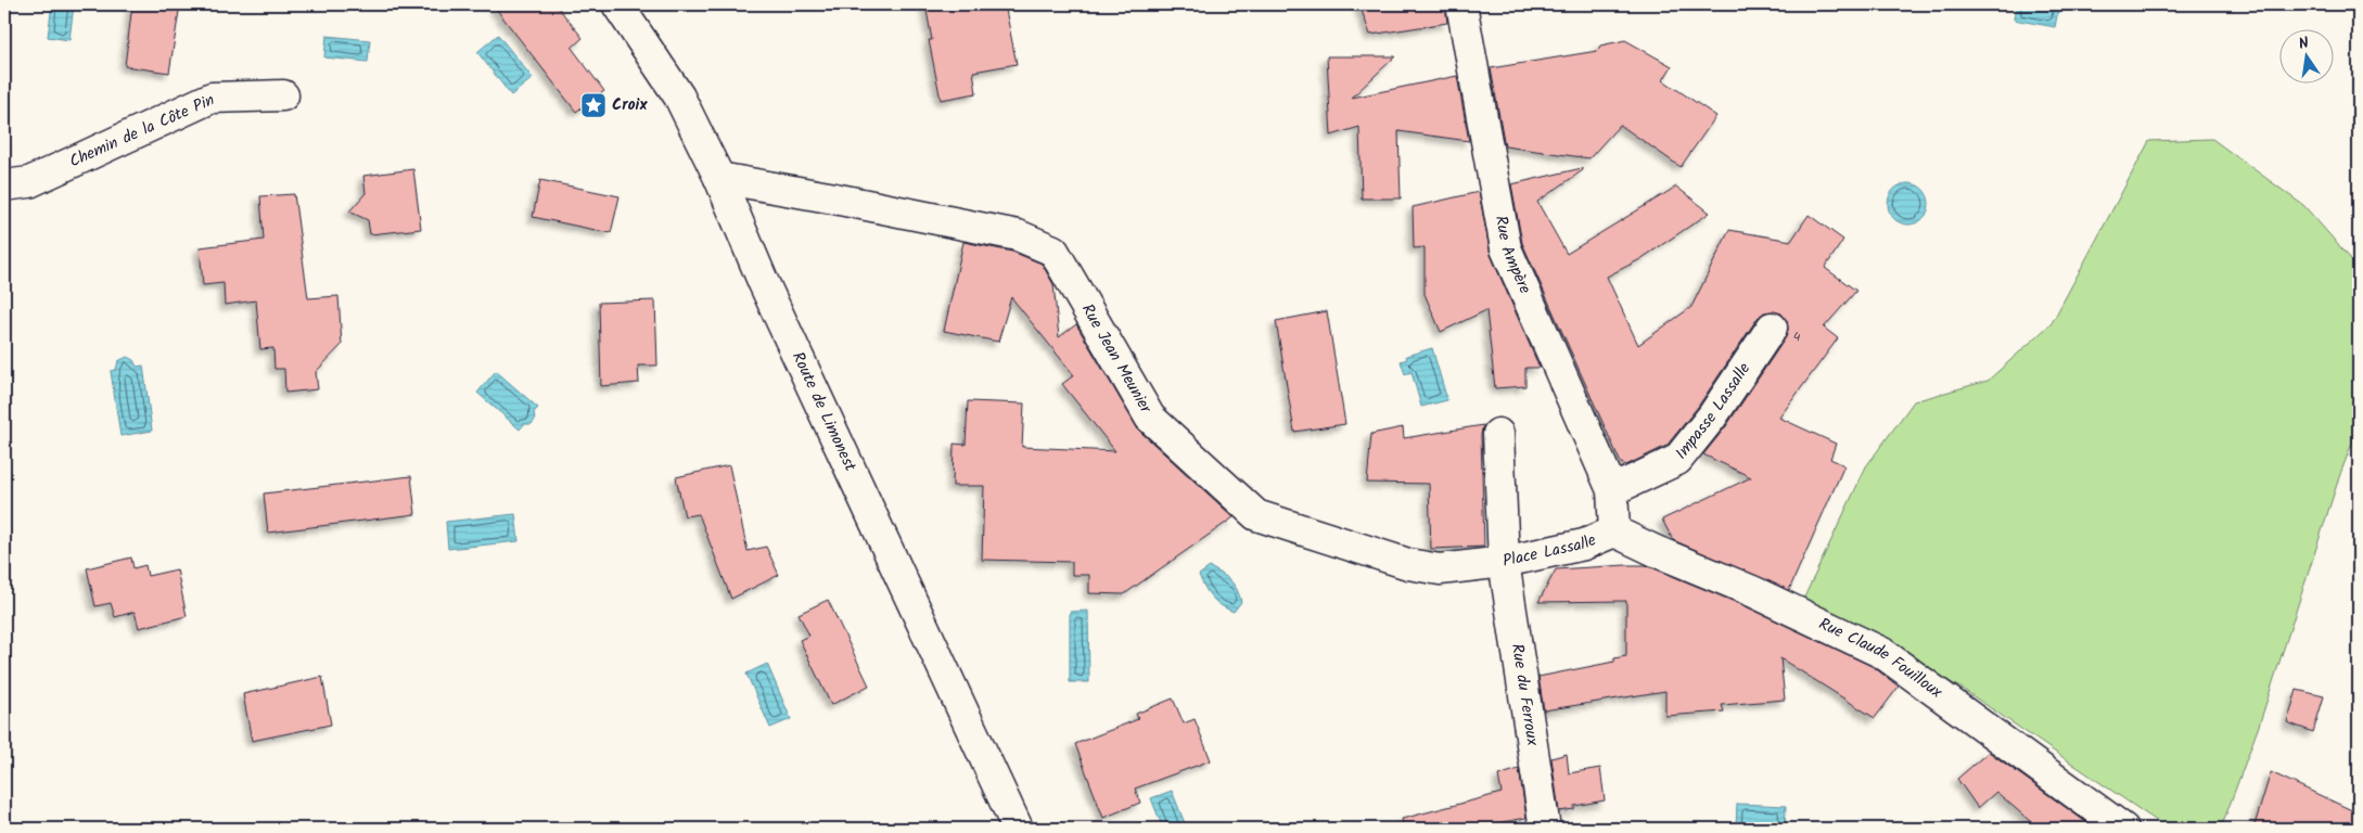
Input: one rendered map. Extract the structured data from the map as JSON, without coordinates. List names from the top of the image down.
{
  "streets": {
    "street": [
      "Chemin de la Côte Pin",
      "Rue Ampère",
      "Rue Jean Meunier",
      "Impasse Lassalle",
      "Route de Limonest",
      "Place Lassalle",
      "Rue Claude Fouilloux",
      "Rue du Ferroux"
    ]
  },
  "crossings": [
    ["Rue Ampère", "Impasse Lassalle"],
    ["Rue Ampère", "Place Lassalle"],
    ["Rue Jean Meunier", "Route de Limonest"],
    ["Rue Jean Meunier", "Place Lassalle"],
    ["Rue Jean Meunier", "Rue du Ferroux"],
    ["Impasse Lassalle", "Place Lassalle"],
    ["Place Lassalle", "Rue Claude Fouilloux"],
    ["Place Lassalle", "Rue du Ferroux"]
  ],
  "places": {
    "place": ["Croix"]
  },
  "house_numbers": ["4"],
  "north": "top"
}
